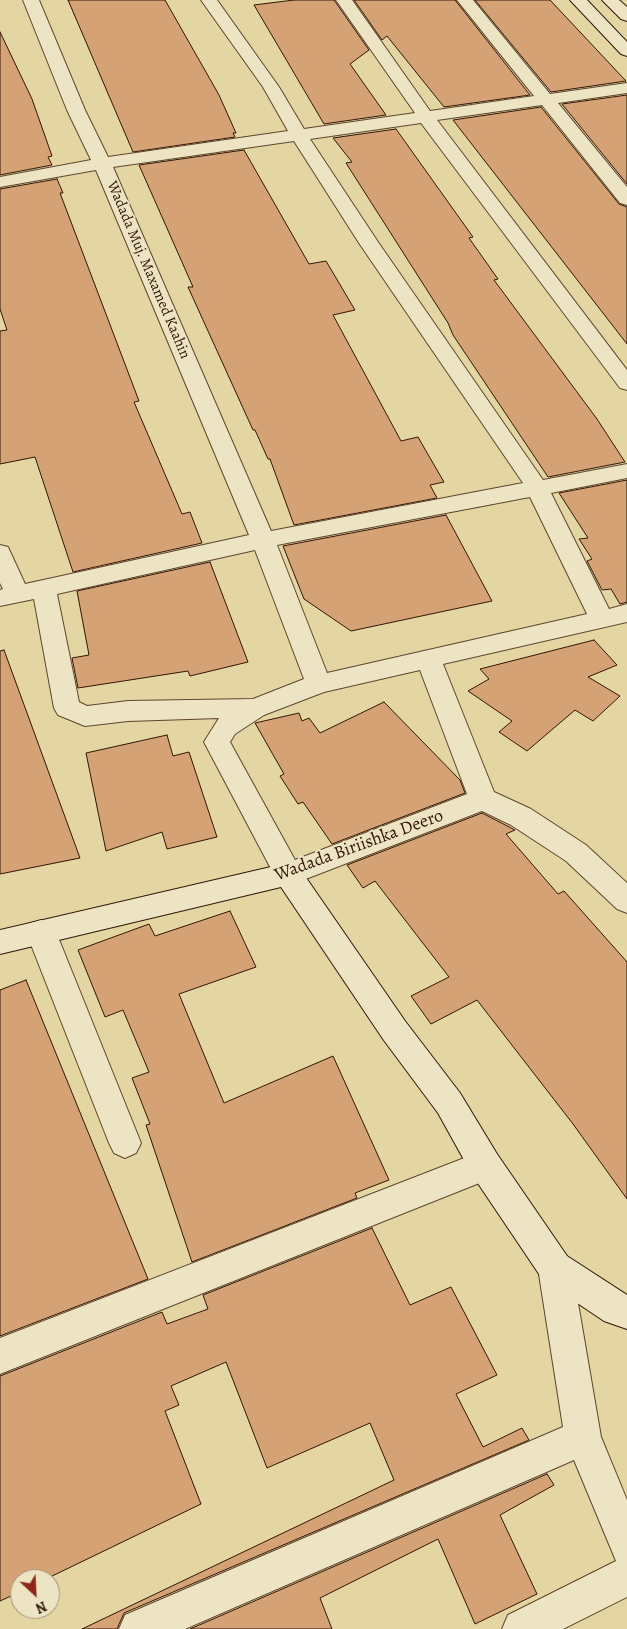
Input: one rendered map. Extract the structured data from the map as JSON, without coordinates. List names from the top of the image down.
{
  "streets": {
    "street": ["Wadada Muj. Maxamed Kaahin", "Wadada Biriishka Deero"]
  },
  "north": "bottom right"
}
